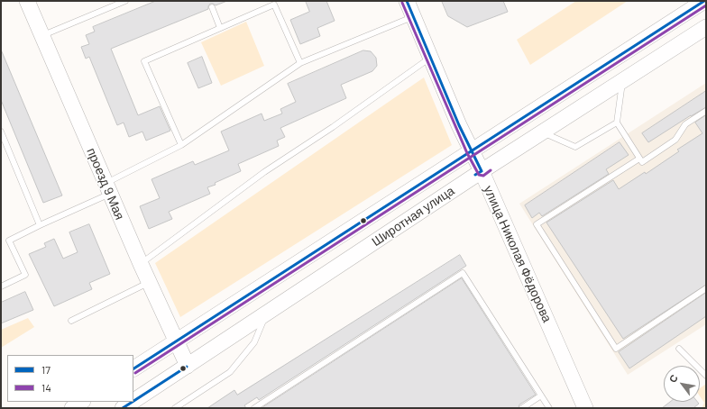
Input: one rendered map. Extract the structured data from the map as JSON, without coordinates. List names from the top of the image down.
{
  "streets": {
    "main road": ["проезд 9 Мая", "Широтная улица", "улица Николая Фёдорова"]
  },
  "crossings": [
    ["проезд 9 Мая", "Широтная улица"],
    ["Широтная улица", "улица Николая Фёдорова"]
  ],
  "lines": ["transit line 17", "transit line 14"],
  "legend": ["17", "14"],
  "north": "top left"
}
